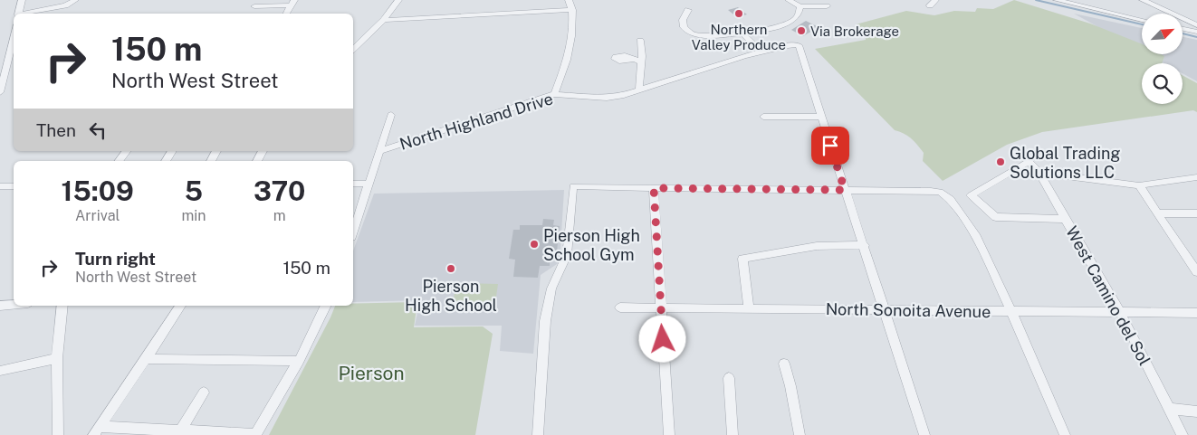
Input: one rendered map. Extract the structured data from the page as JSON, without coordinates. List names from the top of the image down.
{
  "streets": {
    "street": ["North Highland Drive", "West Camino del Sol", "North Sonoita Avenue"]
  },
  "crossings": [
    ["West Camino del Sol", "North Sonoita Avenue"]
  ],
  "parks": ["Pierson"],
  "places": [
    "Northern Valley Produce",
    "Via Brokerage",
    "Global Trading Solutions LLC",
    "Pierson High School Gym",
    "Pierson High School"
  ],
  "north": "top right",
  "page": {
    "turn": ["150 m", "North West Street"],
    "then": "Then",
    "eta": [
      "15:09",
      "Arrival",
      "5",
      "min",
      "370",
      "m"
    ],
    "list": [
      {
        "name": "Turn right",
        "note": "North West Street",
        "value": "150 m"
      }
    ]
  }
}
